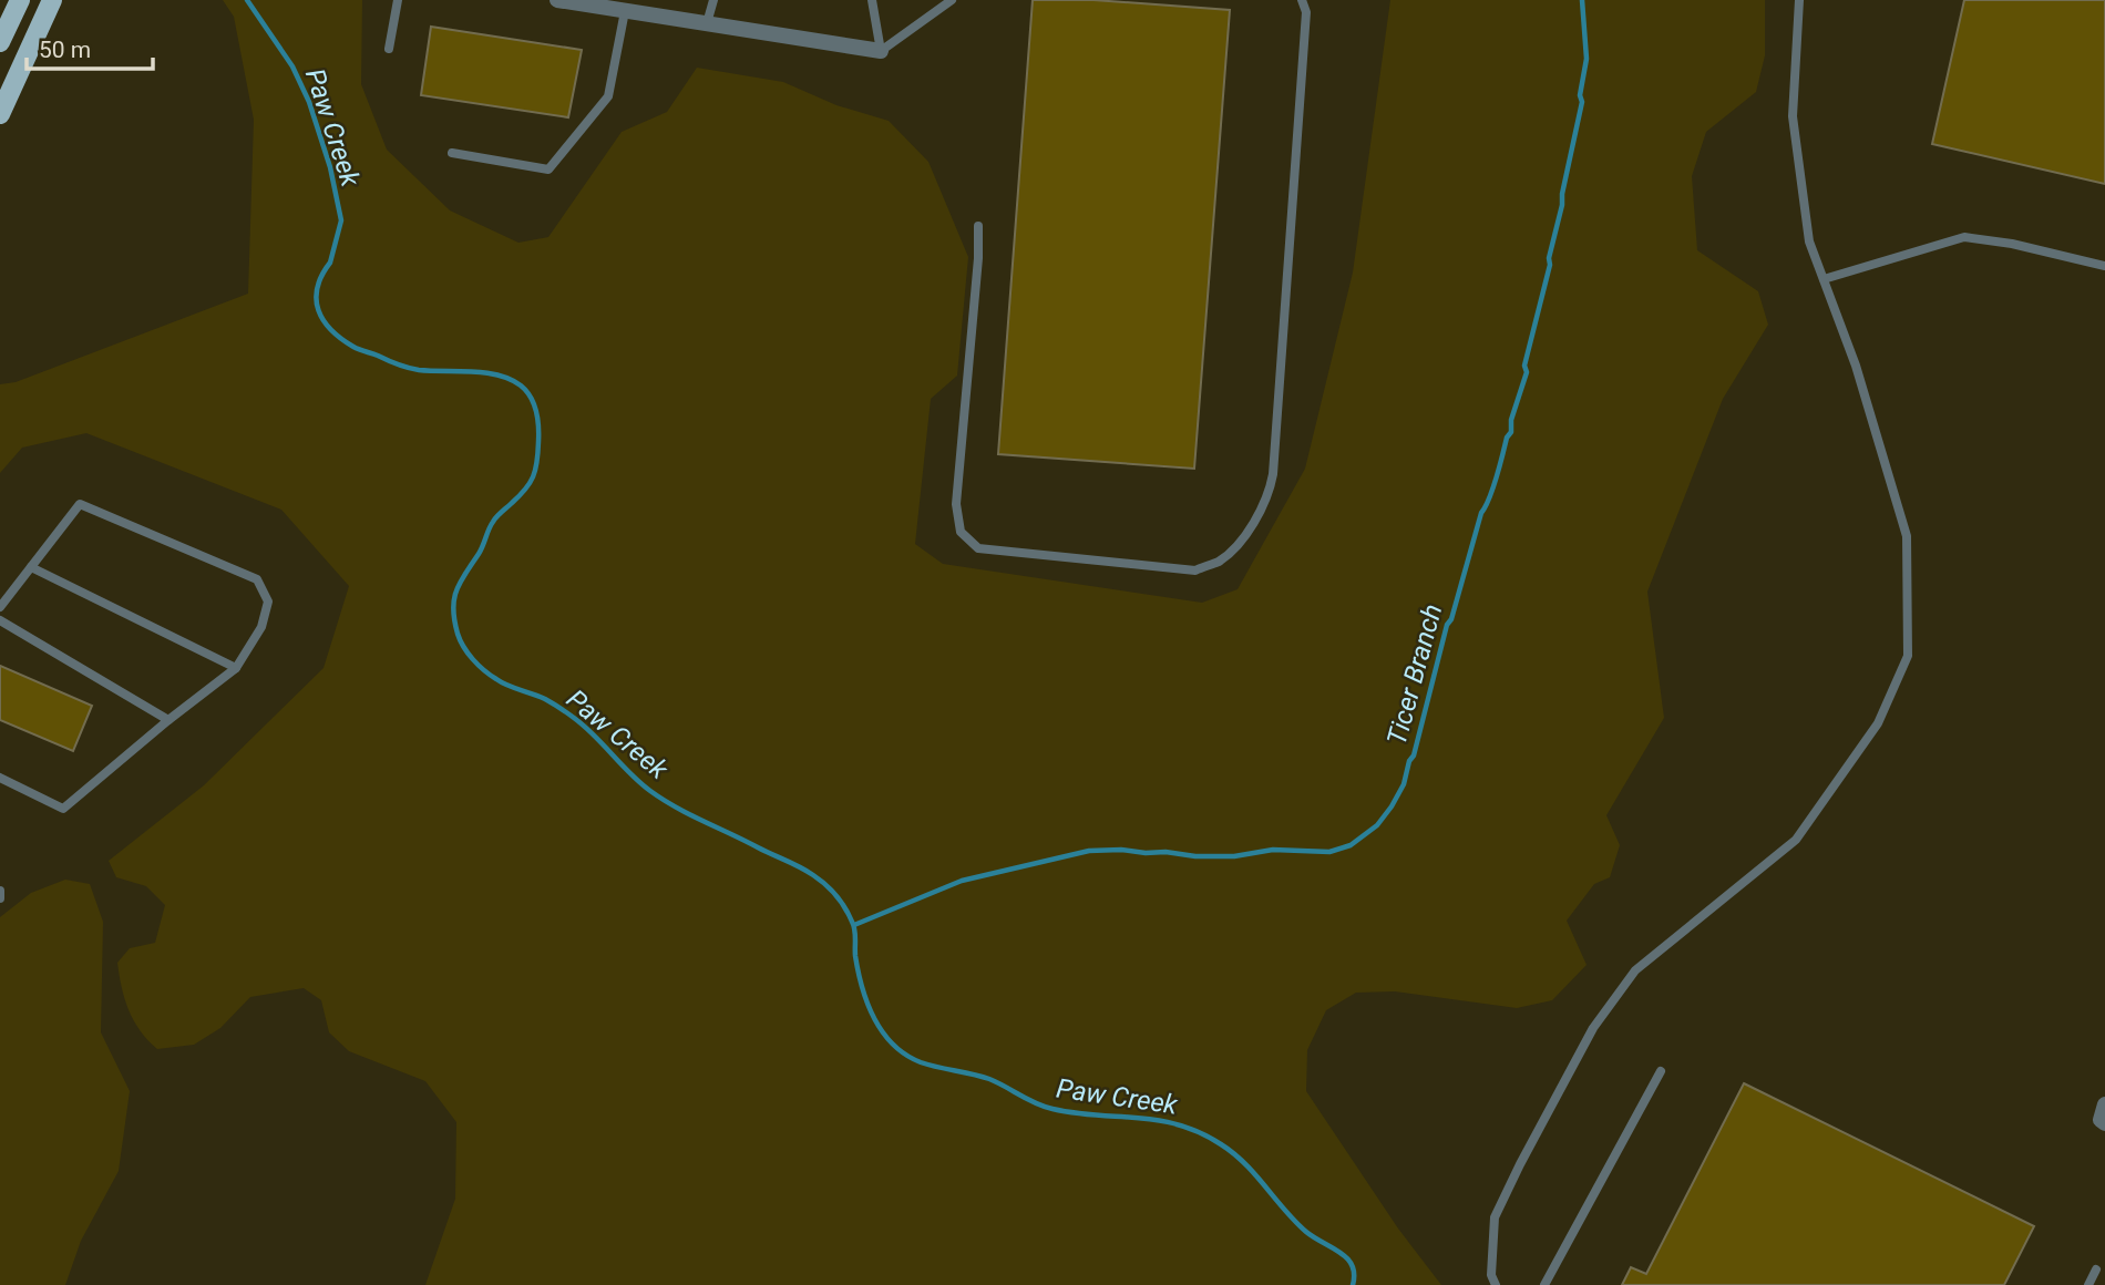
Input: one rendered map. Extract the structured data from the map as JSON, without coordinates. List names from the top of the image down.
{
  "water": ["Paw Creek", "Ticer Branch"],
  "scale_bar": "50 m"
}
